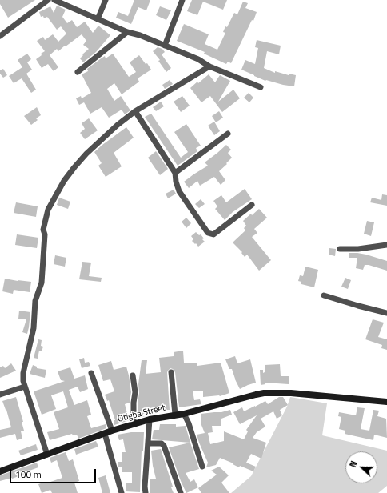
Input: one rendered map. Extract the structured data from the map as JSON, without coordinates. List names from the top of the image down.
{
  "streets": {
    "street": ["Otigba Street"]
  },
  "scale_bar": "100 m",
  "north": "left"
}
